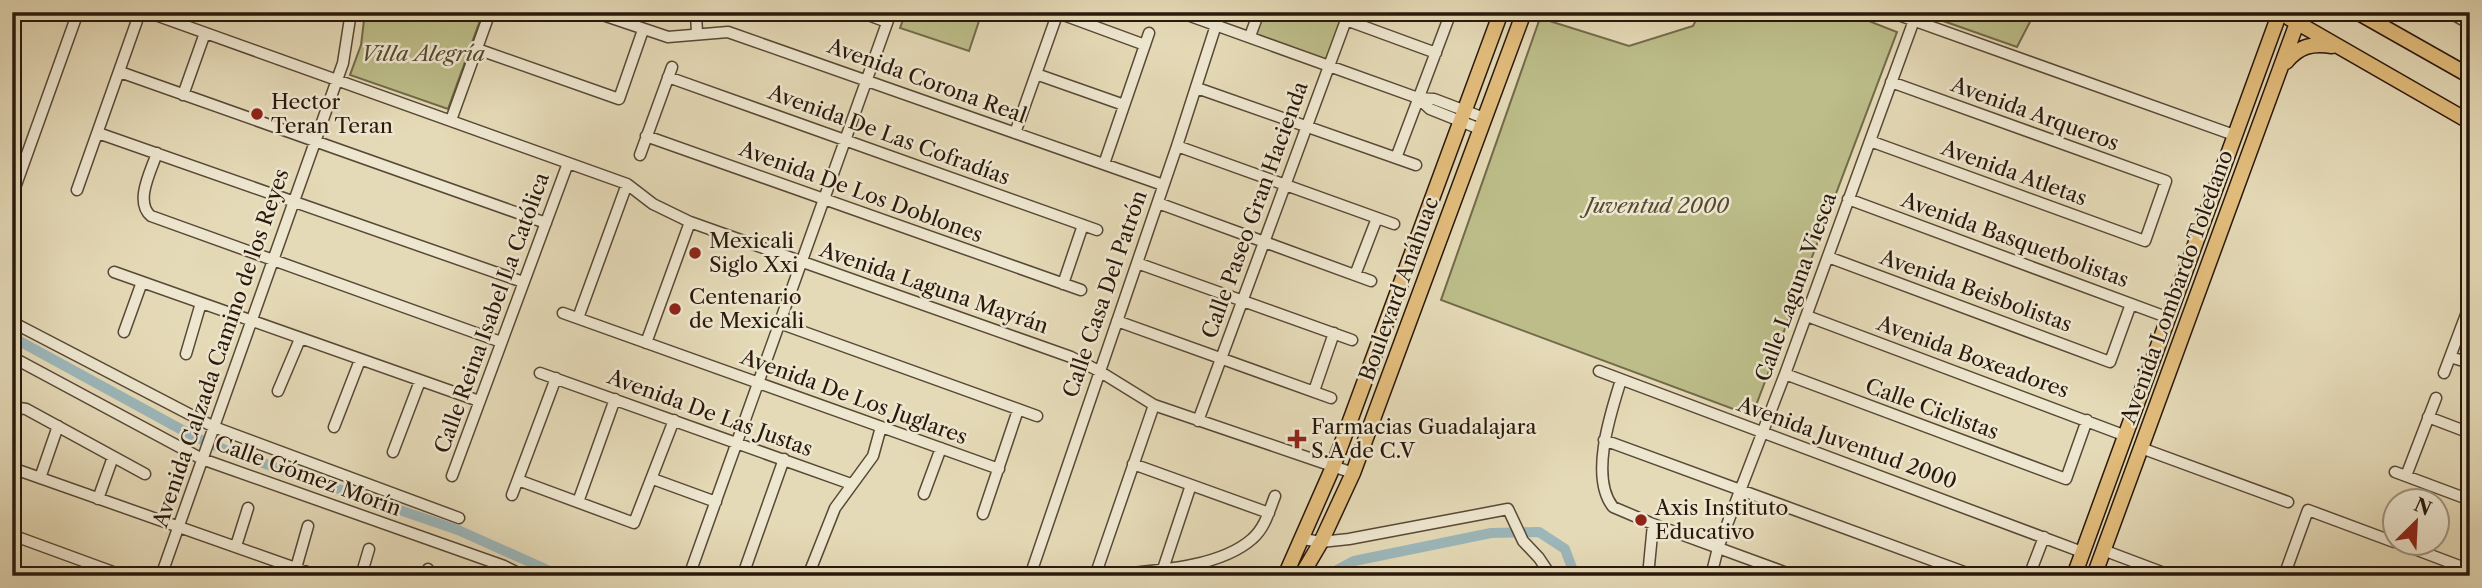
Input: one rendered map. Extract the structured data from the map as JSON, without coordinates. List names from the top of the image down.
{
  "streets": {
    "main road": ["Avenida Lombardo Toledano", "Boulevard Anáhuac"],
    "street": [
      "Avenida Corona Real",
      "Avenida Arqueros",
      "Avenida De Las Cofradías",
      "Avenida Atletas",
      "Avenida De Los Doblones",
      "Calle Paseo Gran Hacienda",
      "Avenida Basquetbolistas",
      "Calle Laguna Viesca",
      "Avenida Laguna Mayrán",
      "Avenida Beisbolistas",
      "Calle Casa Del Patrón",
      "Calle Reina Isabel La Católica",
      "Avenida Calzada Camino de los Reyes",
      "Avenida Boxeadores",
      "Avenida De Los Juglares",
      "Calle Ciclistas",
      "Avenida De Las Justas",
      "Avenida Juventud 2000",
      "Calle Gómez Morín"
    ]
  },
  "crossings": [
    ["Avenida Corona Real", "Calle Casa Del Patrón"],
    ["Avenida Arqueros", "Avenida Atletas"],
    ["Avenida Arqueros", "Calle Laguna Viesca"],
    ["Avenida De Las Cofradías", "Avenida De Los Doblones"],
    ["Avenida Atletas", "Calle Laguna Viesca"],
    ["Calle Paseo Gran Hacienda", "Avenida Laguna Mayrán"],
    ["Avenida Basquetbolistas", "Calle Laguna Viesca"],
    ["Avenida Basquetbolistas", "Avenida Lombardo Toledano"],
    ["Avenida Basquetbolistas", "Avenida Beisbolistas"],
    ["Calle Laguna Viesca", "Avenida Beisbolistas"],
    ["Calle Laguna Viesca", "Avenida Boxeadores"],
    ["Calle Laguna Viesca", "Calle Ciclistas"],
    ["Calle Laguna Viesca", "Avenida Juventud 2000"],
    ["Avenida Lombardo Toledano", "Avenida Boxeadores"],
    ["Avenida Lombardo Toledano", "Avenida Juventud 2000"],
    ["Avenida Laguna Mayrán", "Boulevard Anáhuac"],
    ["Avenida Laguna Mayrán", "Calle Casa Del Patrón"],
    ["Avenida Laguna Mayrán", "Calle Reina Isabel La Católica"],
    ["Avenida Laguna Mayrán", "Avenida Calzada Camino de los Reyes"],
    ["Avenida Calzada Camino de los Reyes", "Calle Gómez Morín"],
    ["Avenida Boxeadores", "Calle Ciclistas"]
  ],
  "parks": ["Villa Alegría", "Juventud 2000"],
  "places": {
    "other": [
      "Hector Teran Teran",
      "Mexicali Siglo Xxi",
      "Centenario de Mexicali",
      "Axis Instituto Educativo"
    ],
    "health": ["Farmacias Guadalajara S.A de C.V"]
  },
  "north": "top right"
}
